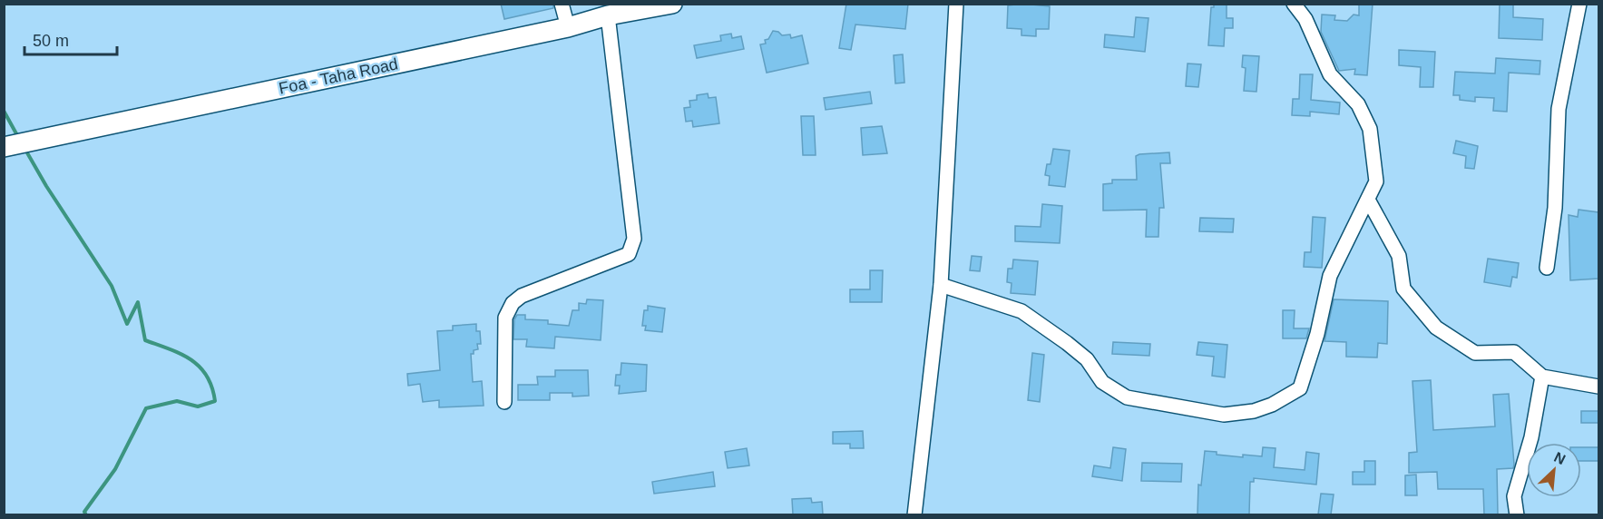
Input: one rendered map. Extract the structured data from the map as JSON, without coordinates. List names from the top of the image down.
{
  "streets": {
    "street": ["Foa - Taha Road"]
  },
  "scale_bar": "50 m",
  "north": "top right"
}
